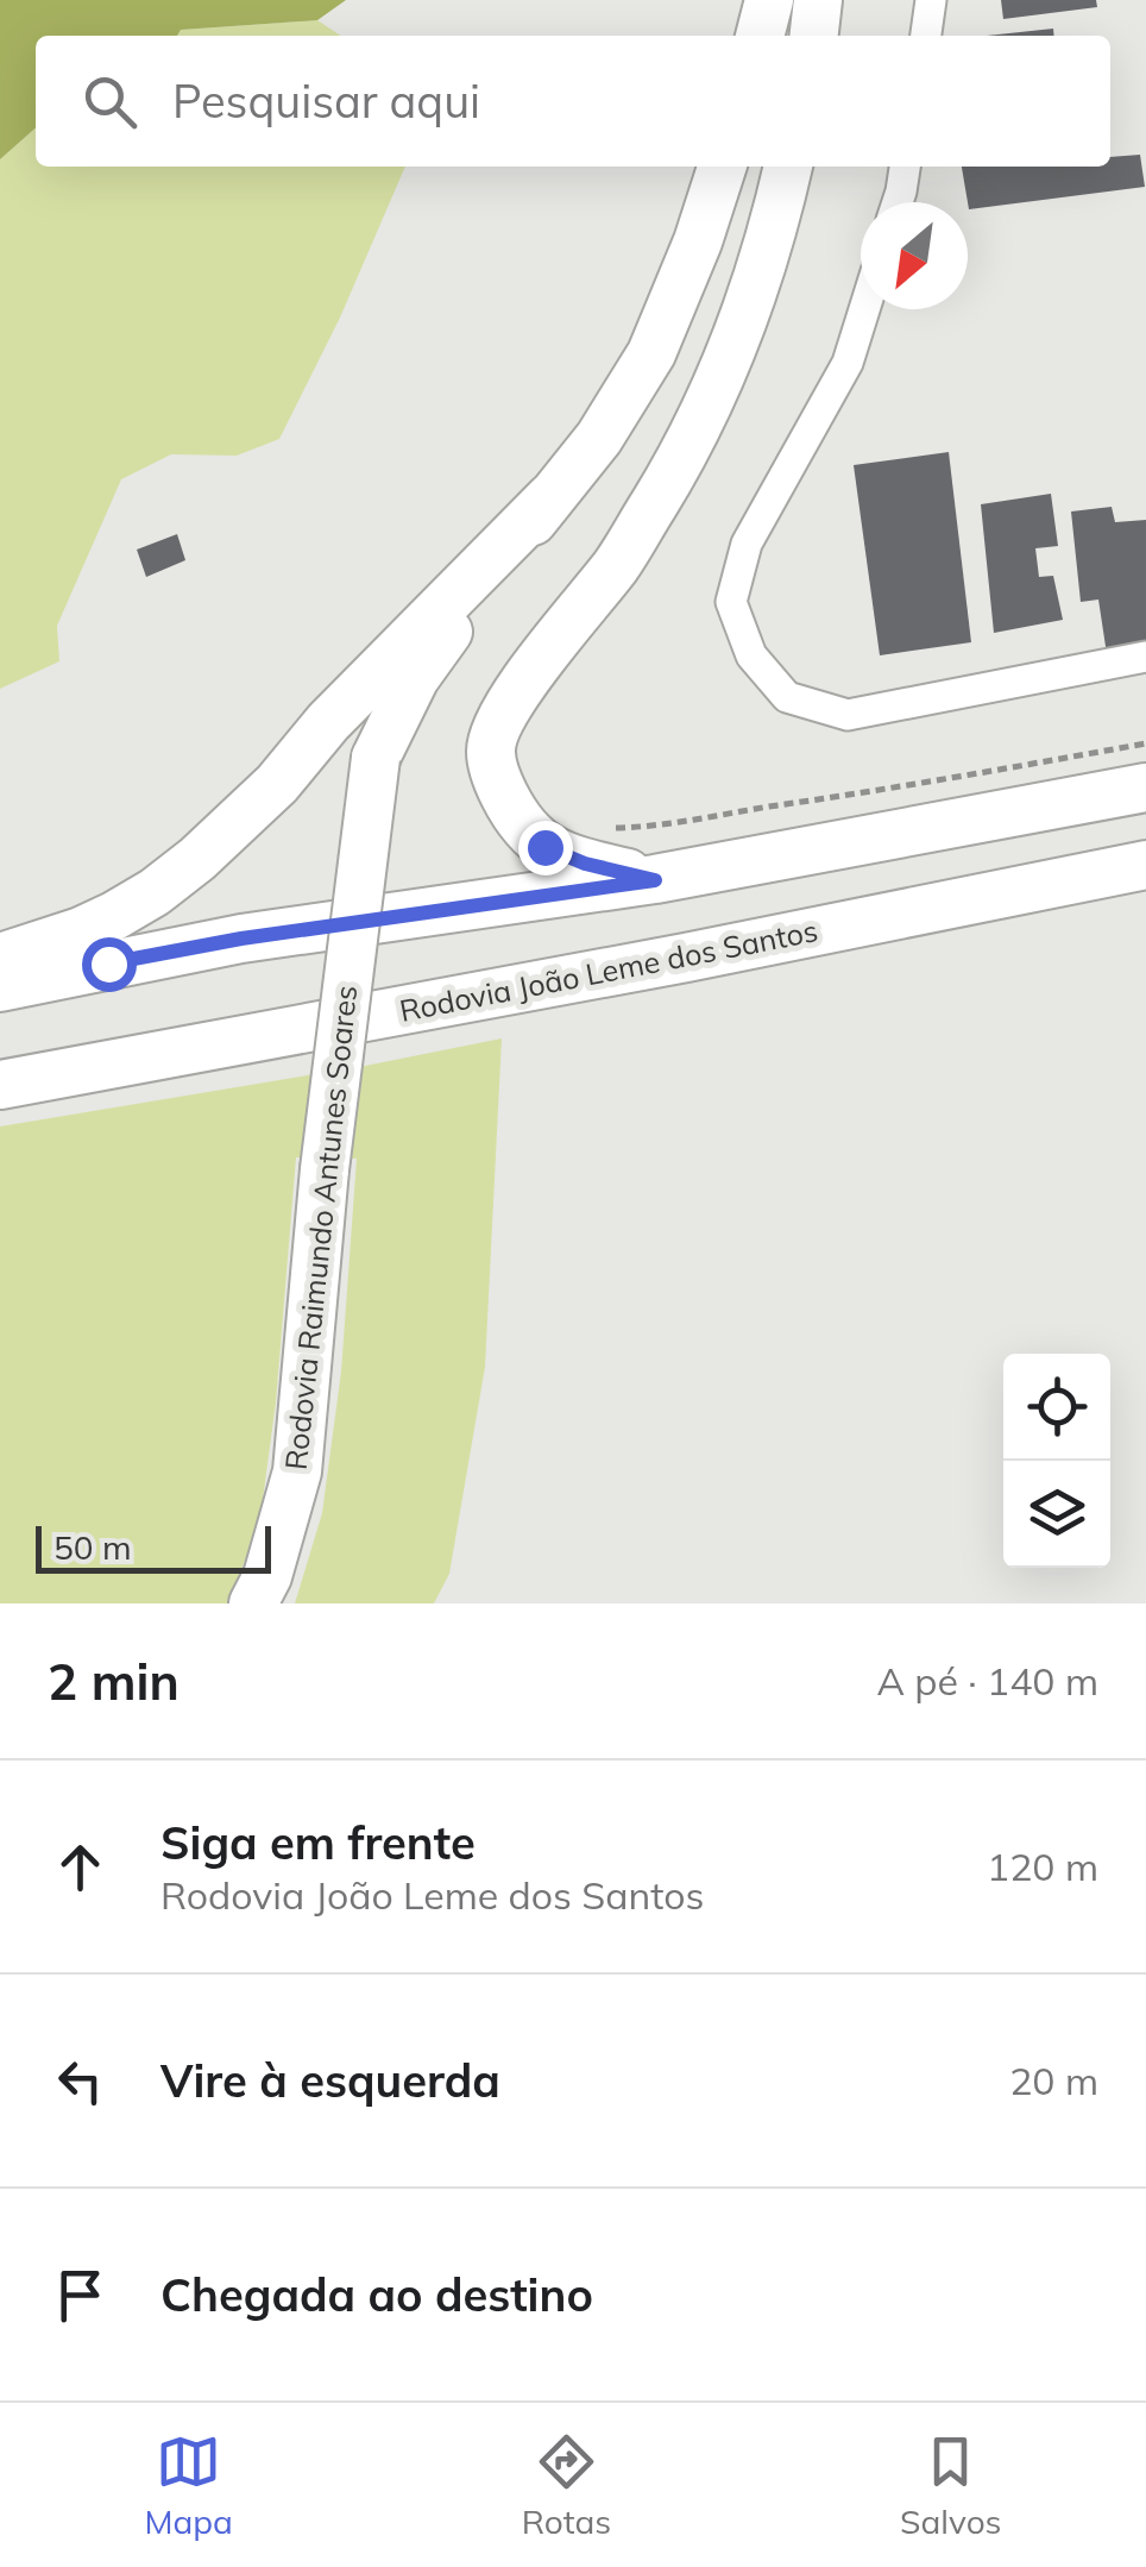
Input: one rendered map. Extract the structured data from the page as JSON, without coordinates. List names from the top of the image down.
{
  "streets": {
    "main road": ["Rodovia João Leme dos Santos", "Rodovia Raimundo Antunes Soares"]
  },
  "scale_bar": "50 m",
  "north": "bottom left",
  "page": {
    "search": "Pesquisar aqui",
    "scale": "50 m",
    "heading": ["2 min", "A pé · 140 m"],
    "list": [
      ["Siga em frente", "Rodovia João Leme dos Santos", "120 m"],
      ["Vire à esquerda", "20 m"],
      "Chegada ao destino"
    ],
    "nav": ["Mapa", "Rotas", "Salvos"]
  }
}
